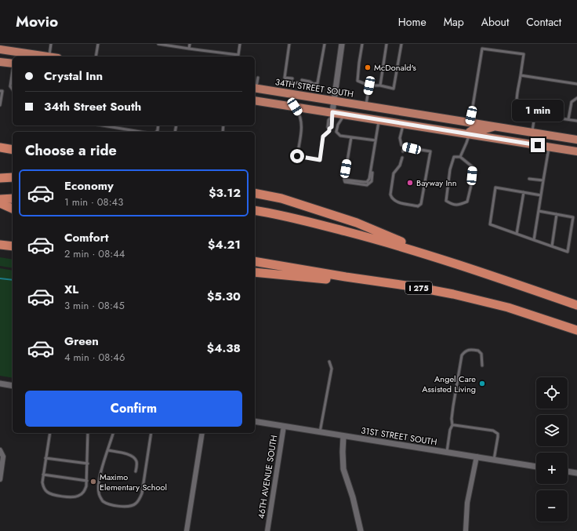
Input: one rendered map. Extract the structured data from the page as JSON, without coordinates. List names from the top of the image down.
{
  "streets": {
    "highway": ["34TH STREET SOUTH", "I 275"],
    "street": ["31ST STREET SOUTH", "46TH AVENUE SOUTH"]
  },
  "crossings": [
    ["31ST STREET SOUTH", "46TH AVENUE SOUTH"]
  ],
  "places": [
    "McDonald's",
    "Bayway Inn",
    "Angel Care Assisted Living",
    "Maximo Elementary School"
  ],
  "page": {
    "header": "Movio",
    "nav": [
      "Home",
      "Map",
      "About",
      "Contact"
    ],
    "banner": ["Crystal Inn", "34th Street South"],
    "bubble": "1 min",
    "heading": "Choose a ride",
    "list": [
      {
        "name": "Economy",
        "note": "1 min · 08:43",
        "value": "$3.12"
      },
      {
        "name": "Comfort",
        "note": "2 min · 08:44",
        "value": "$4.21"
      },
      {
        "name": "XL",
        "note": "3 min · 08:45",
        "value": "$5.30"
      },
      {
        "name": "Green",
        "note": "4 min · 08:46",
        "value": "$4.38"
      }
    ],
    "map_buttons": ["+", "−"],
    "buttons": "Confirm"
  }
}
